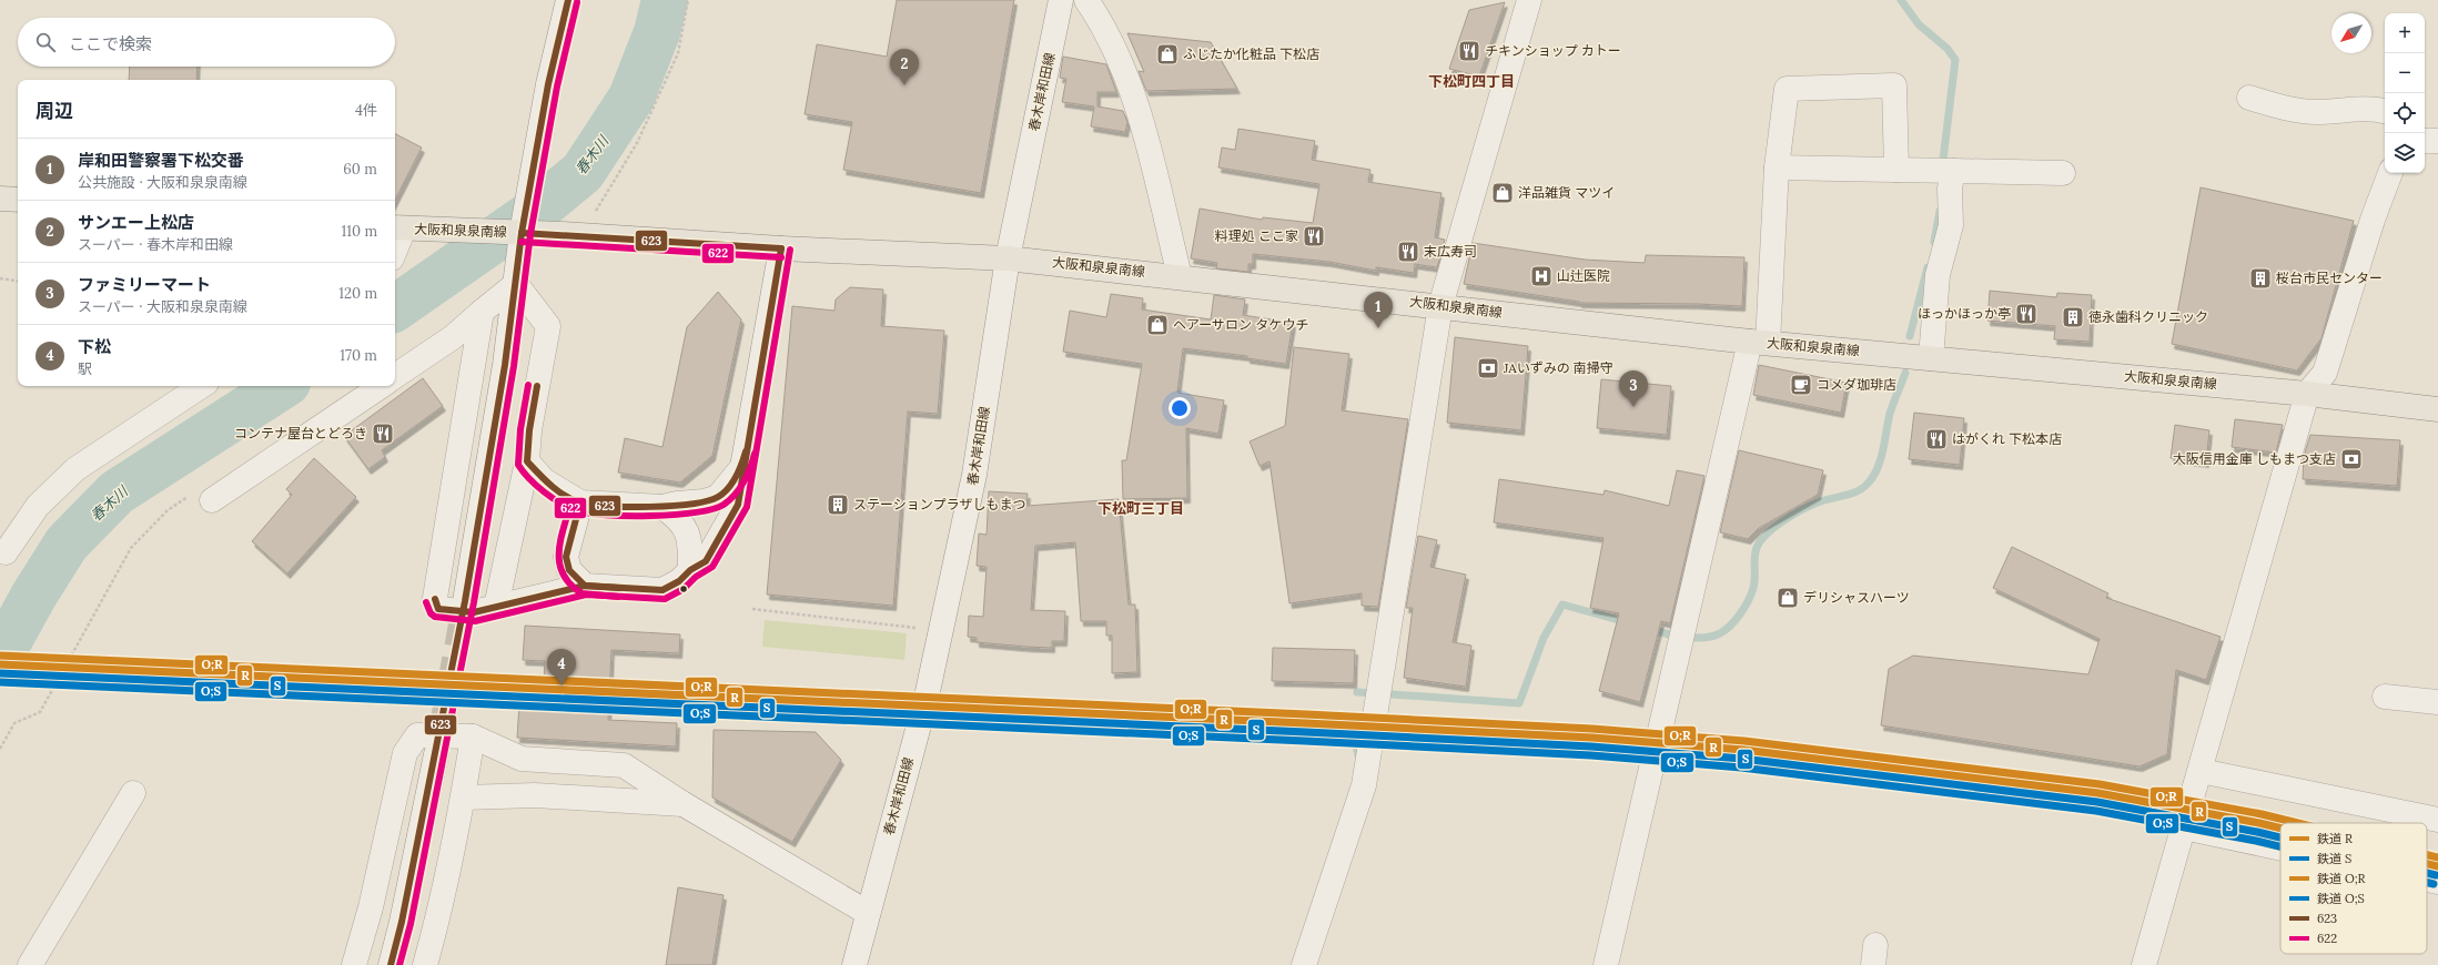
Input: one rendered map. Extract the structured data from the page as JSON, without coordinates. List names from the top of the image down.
{
  "streets": {
    "main road": ["大阪和泉泉南線"],
    "street": ["春木岸和田線"]
  },
  "crossings": [
    ["春木岸和田線", "大阪和泉泉南線"]
  ],
  "districts": ["下松町四丁目", "下松町三丁目"],
  "water": ["春木川"],
  "places": {
    "restaurant": [
      "チキンショップ カトー",
      "料理処 ここ家",
      "末広寿司",
      "ほっかほっか亭",
      "コンテナ屋台とどろき",
      "はがくれ 下松本店"
    ],
    "shop": [
      "ふじたか化粧品 下松店",
      "洋品雑貨 マツイ",
      "ヘアーサロン タケウチ",
      "デリシャスハーツ"
    ],
    "hospital": ["山辻医院"],
    "building": ["桜台市民センター", "徳永歯科クリニック", "ステーションプラザしもまつ"],
    "bank": ["JAいずみの 南掃守", "大阪信用金庫 しもまつ支店"],
    "cafe": ["コメダ珈琲店"]
  },
  "lines": [
    "transit line 623",
    "transit line 622",
    "rail line O;R",
    "rail line R",
    "rail line S",
    "rail line O;S"
  ],
  "legend": [
    "鉄道 R",
    "鉄道 S",
    "鉄道 O;R",
    "鉄道 O;S",
    "623",
    "622"
  ],
  "north": "bottom left",
  "page": {
    "map_buttons": ["+", "−"],
    "search": "ここで検索",
    "pins": [
      "2",
      "1",
      "3",
      "4"
    ],
    "heading": ["周辺", "4件"],
    "list": [
      {
        "mark": "1",
        "name": "岸和田警察署下松交番",
        "note": "公共施設 · 大阪和泉泉南線",
        "value": "60 m"
      },
      {
        "mark": "2",
        "name": "サンエー上松店",
        "note": "スーパー · 春木岸和田線",
        "value": "110 m"
      },
      {
        "mark": "3",
        "name": "ファミリーマート",
        "note": "スーパー · 大阪和泉泉南線",
        "value": "120 m"
      },
      {
        "mark": "4",
        "name": "下松",
        "note": "駅",
        "value": "170 m"
      }
    ]
  }
}
